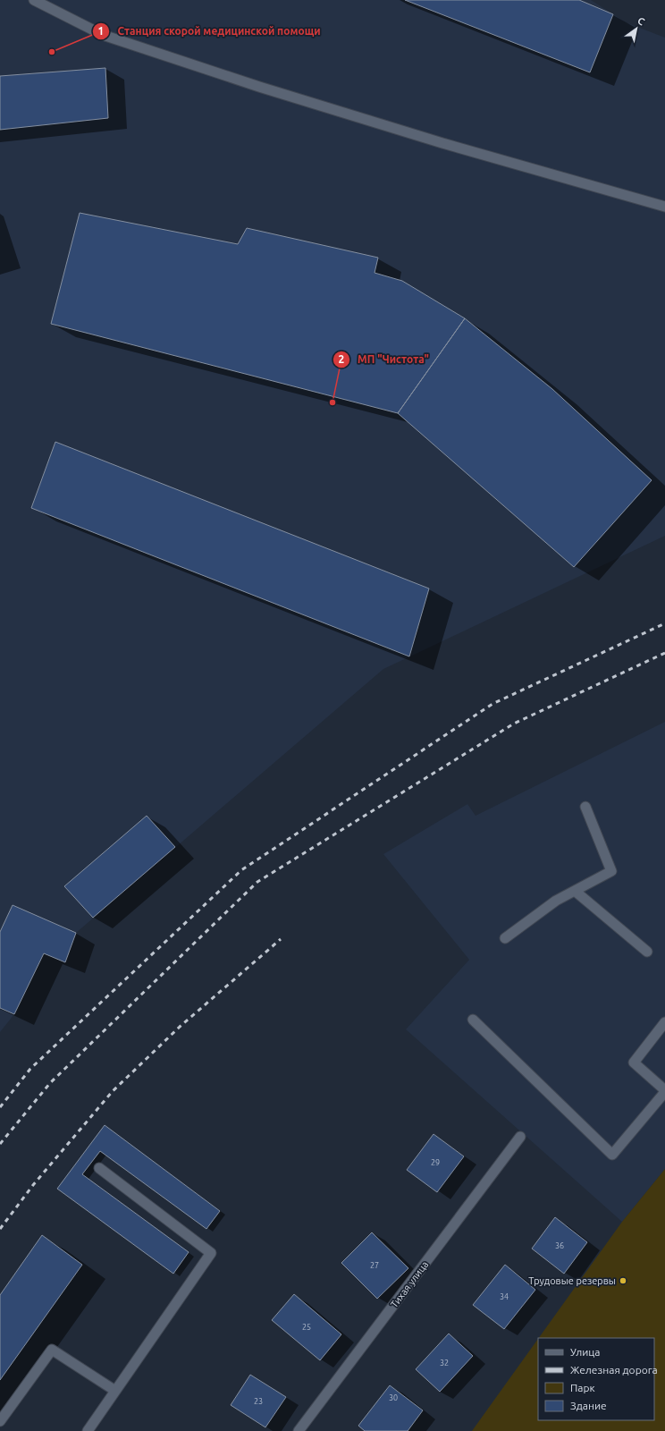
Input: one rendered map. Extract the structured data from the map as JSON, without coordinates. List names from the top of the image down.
{
  "streets": {
    "street": ["Тихая улица"]
  },
  "places": ["Станция скорой медицинской помощи", "МП \"Чистота\"", "Трудовые резервы"],
  "house_numbers": [
    "29",
    "36",
    "27",
    "34",
    "25",
    "32",
    "30",
    "23"
  ],
  "legend": [
    "Улица",
    "Железная дорога",
    "Парк",
    "Здание"
  ],
  "north": "top right"
}
